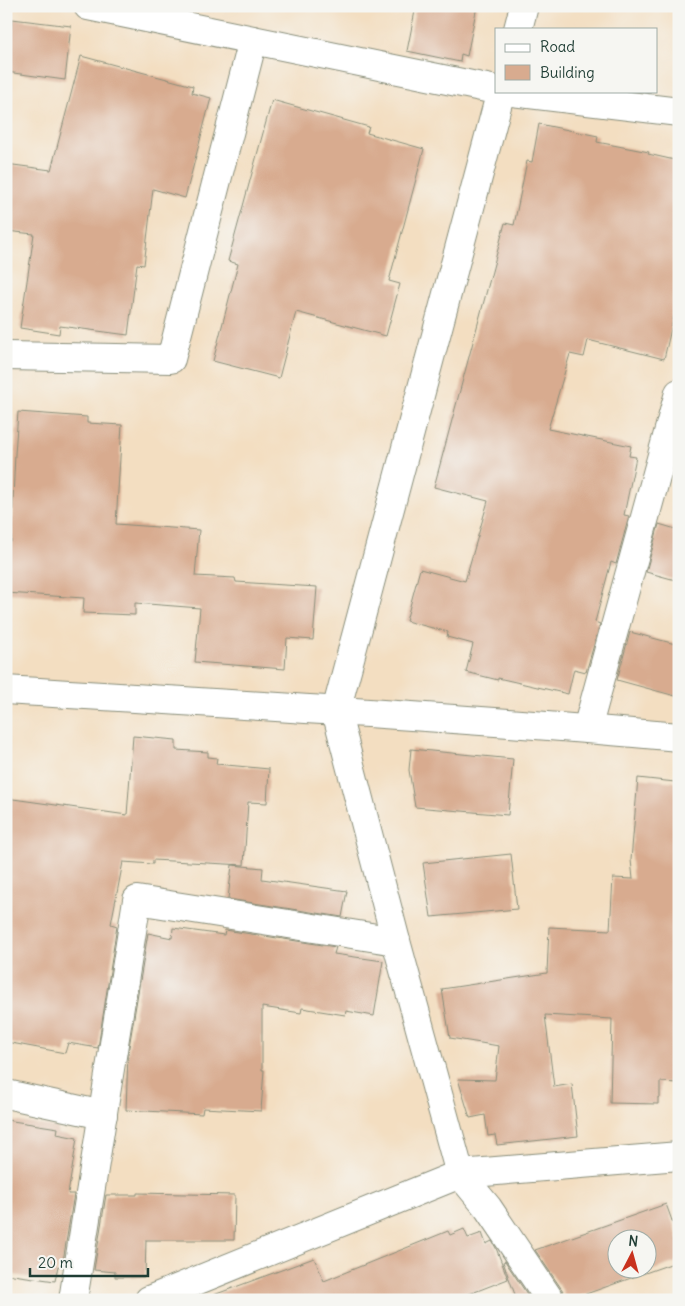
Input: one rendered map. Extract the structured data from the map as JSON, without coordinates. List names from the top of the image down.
{
  "legend": ["Road", "Building"],
  "scale_bar": "20 m",
  "north": "top"
}
